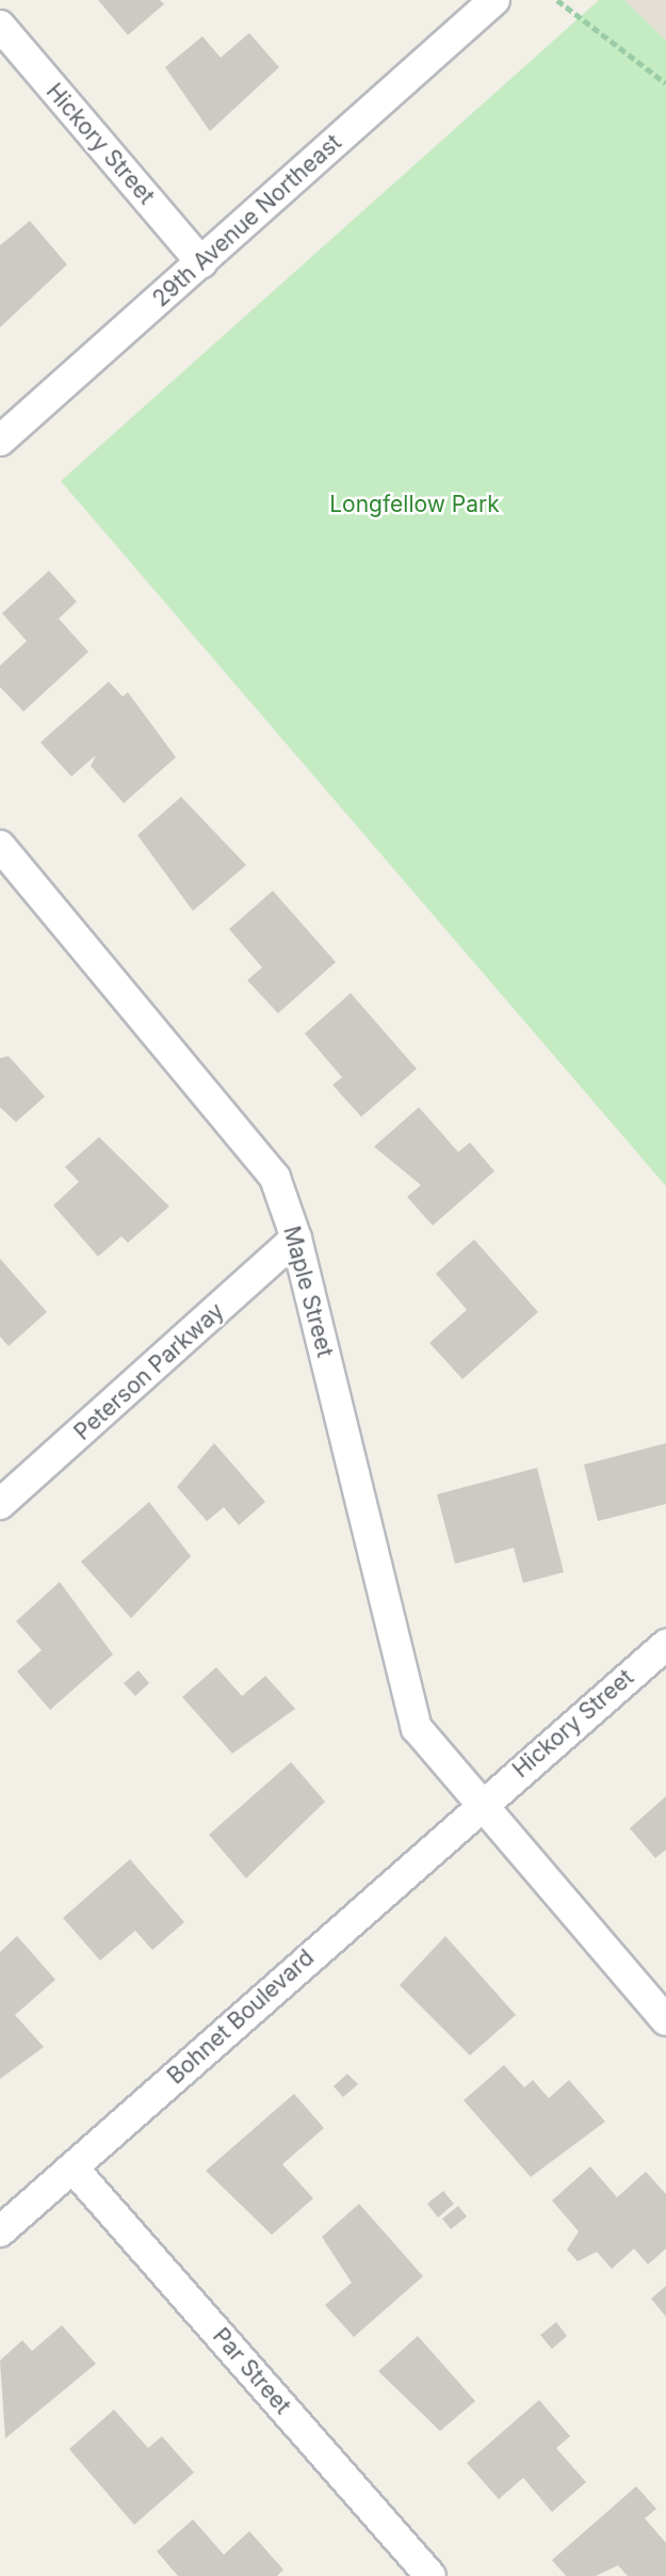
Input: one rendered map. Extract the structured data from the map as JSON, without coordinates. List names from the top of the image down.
{
  "streets": {
    "street": [
      "Hickory Street",
      "29th Avenue Northeast",
      "Maple Street",
      "Peterson Parkway",
      "Bohnet Boulevard",
      "Par Street"
    ]
  },
  "crossings": [
    ["Hickory Street", "29th Avenue Northeast"],
    ["Hickory Street", "Maple Street"],
    ["Hickory Street", "Bohnet Boulevard"],
    ["Maple Street", "Peterson Parkway"],
    ["Maple Street", "Bohnet Boulevard"],
    ["Bohnet Boulevard", "Par Street"]
  ],
  "parks": ["Longfellow Park"]
}
